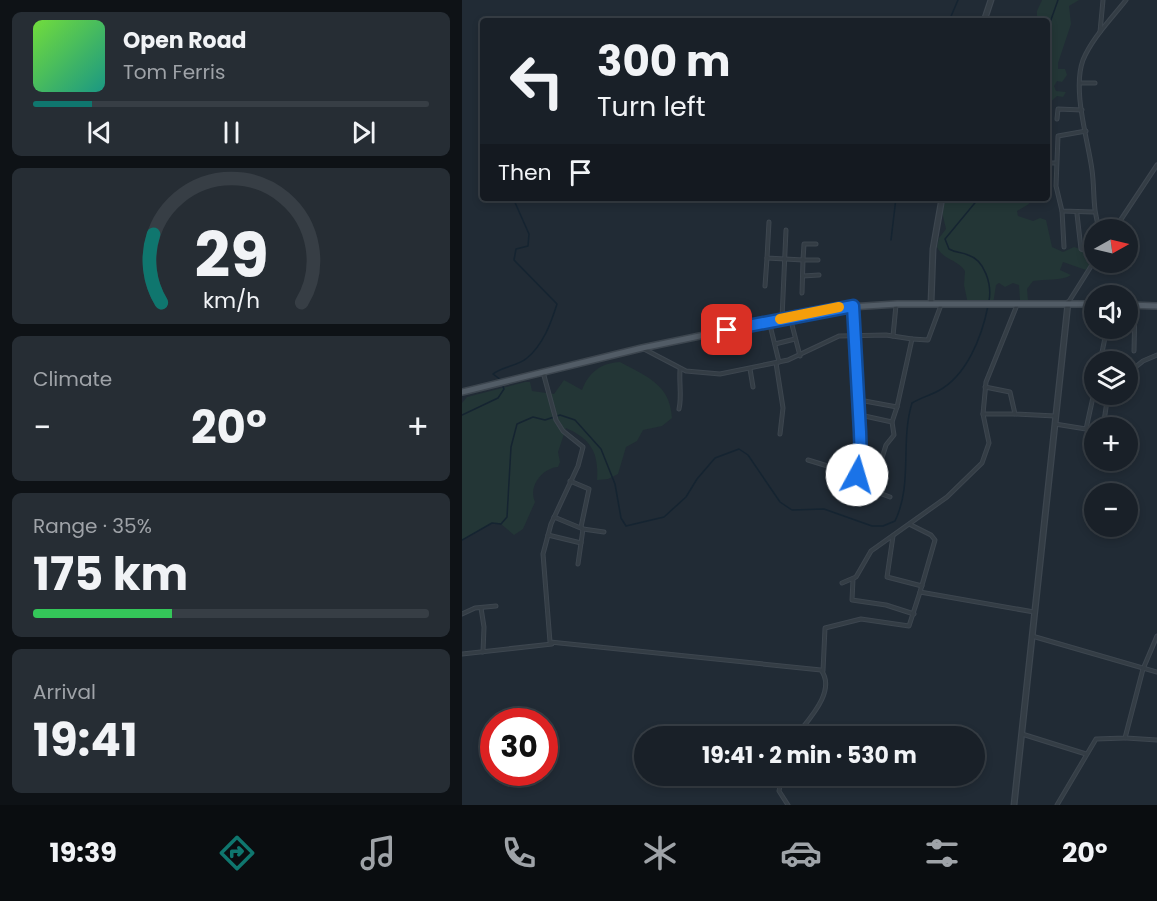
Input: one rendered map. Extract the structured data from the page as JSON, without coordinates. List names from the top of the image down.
{
  "north": "right",
  "page": {
    "turn": ["300 m", "Turn left"],
    "song": ["Open Road", "Tom Ferris"],
    "then": "Then",
    "map_buttons": ["+", "−"],
    "tile": [
      "Climate",
      ["Range · 35%", "175 km"],
      ["Arrival", "19:41"]
    ],
    "heat": ["−", "20°", "+"],
    "limit": "30",
    "trip": "19:41 · 2 min · 530 m",
    "tabs": ["19:39", "20°"],
    "gauge": ["29", "km/h"]
  }
}
